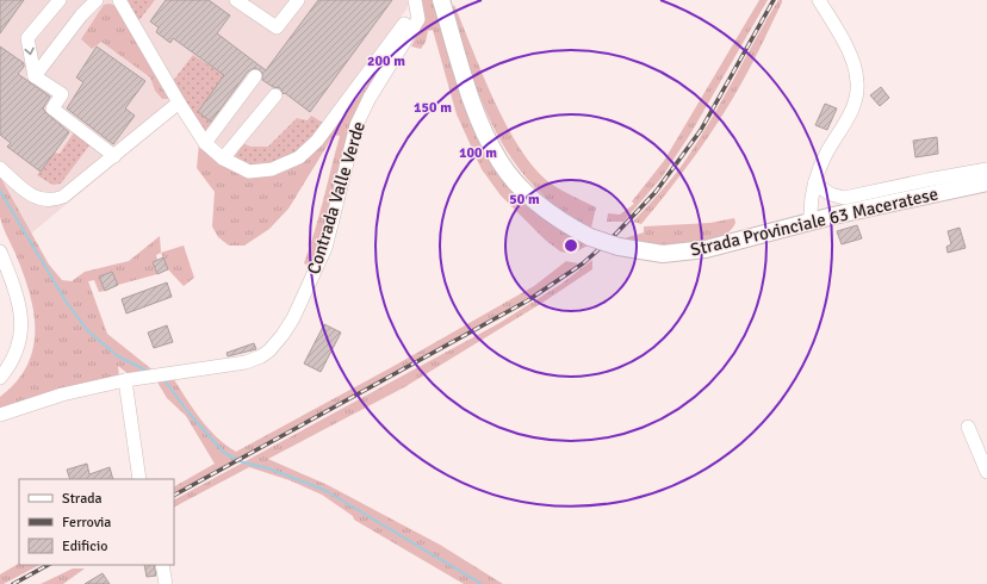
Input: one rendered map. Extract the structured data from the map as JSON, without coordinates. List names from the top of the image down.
{
  "streets": {
    "main road": ["Strada Provinciale 63 Maceratese"],
    "street": ["Contrada Valle Verde"]
  },
  "legend": ["Strada", "Ferrovia", "Edificio"],
  "rings": [
    "200 m",
    "150 m",
    "100 m",
    "50 m"
  ]
}
